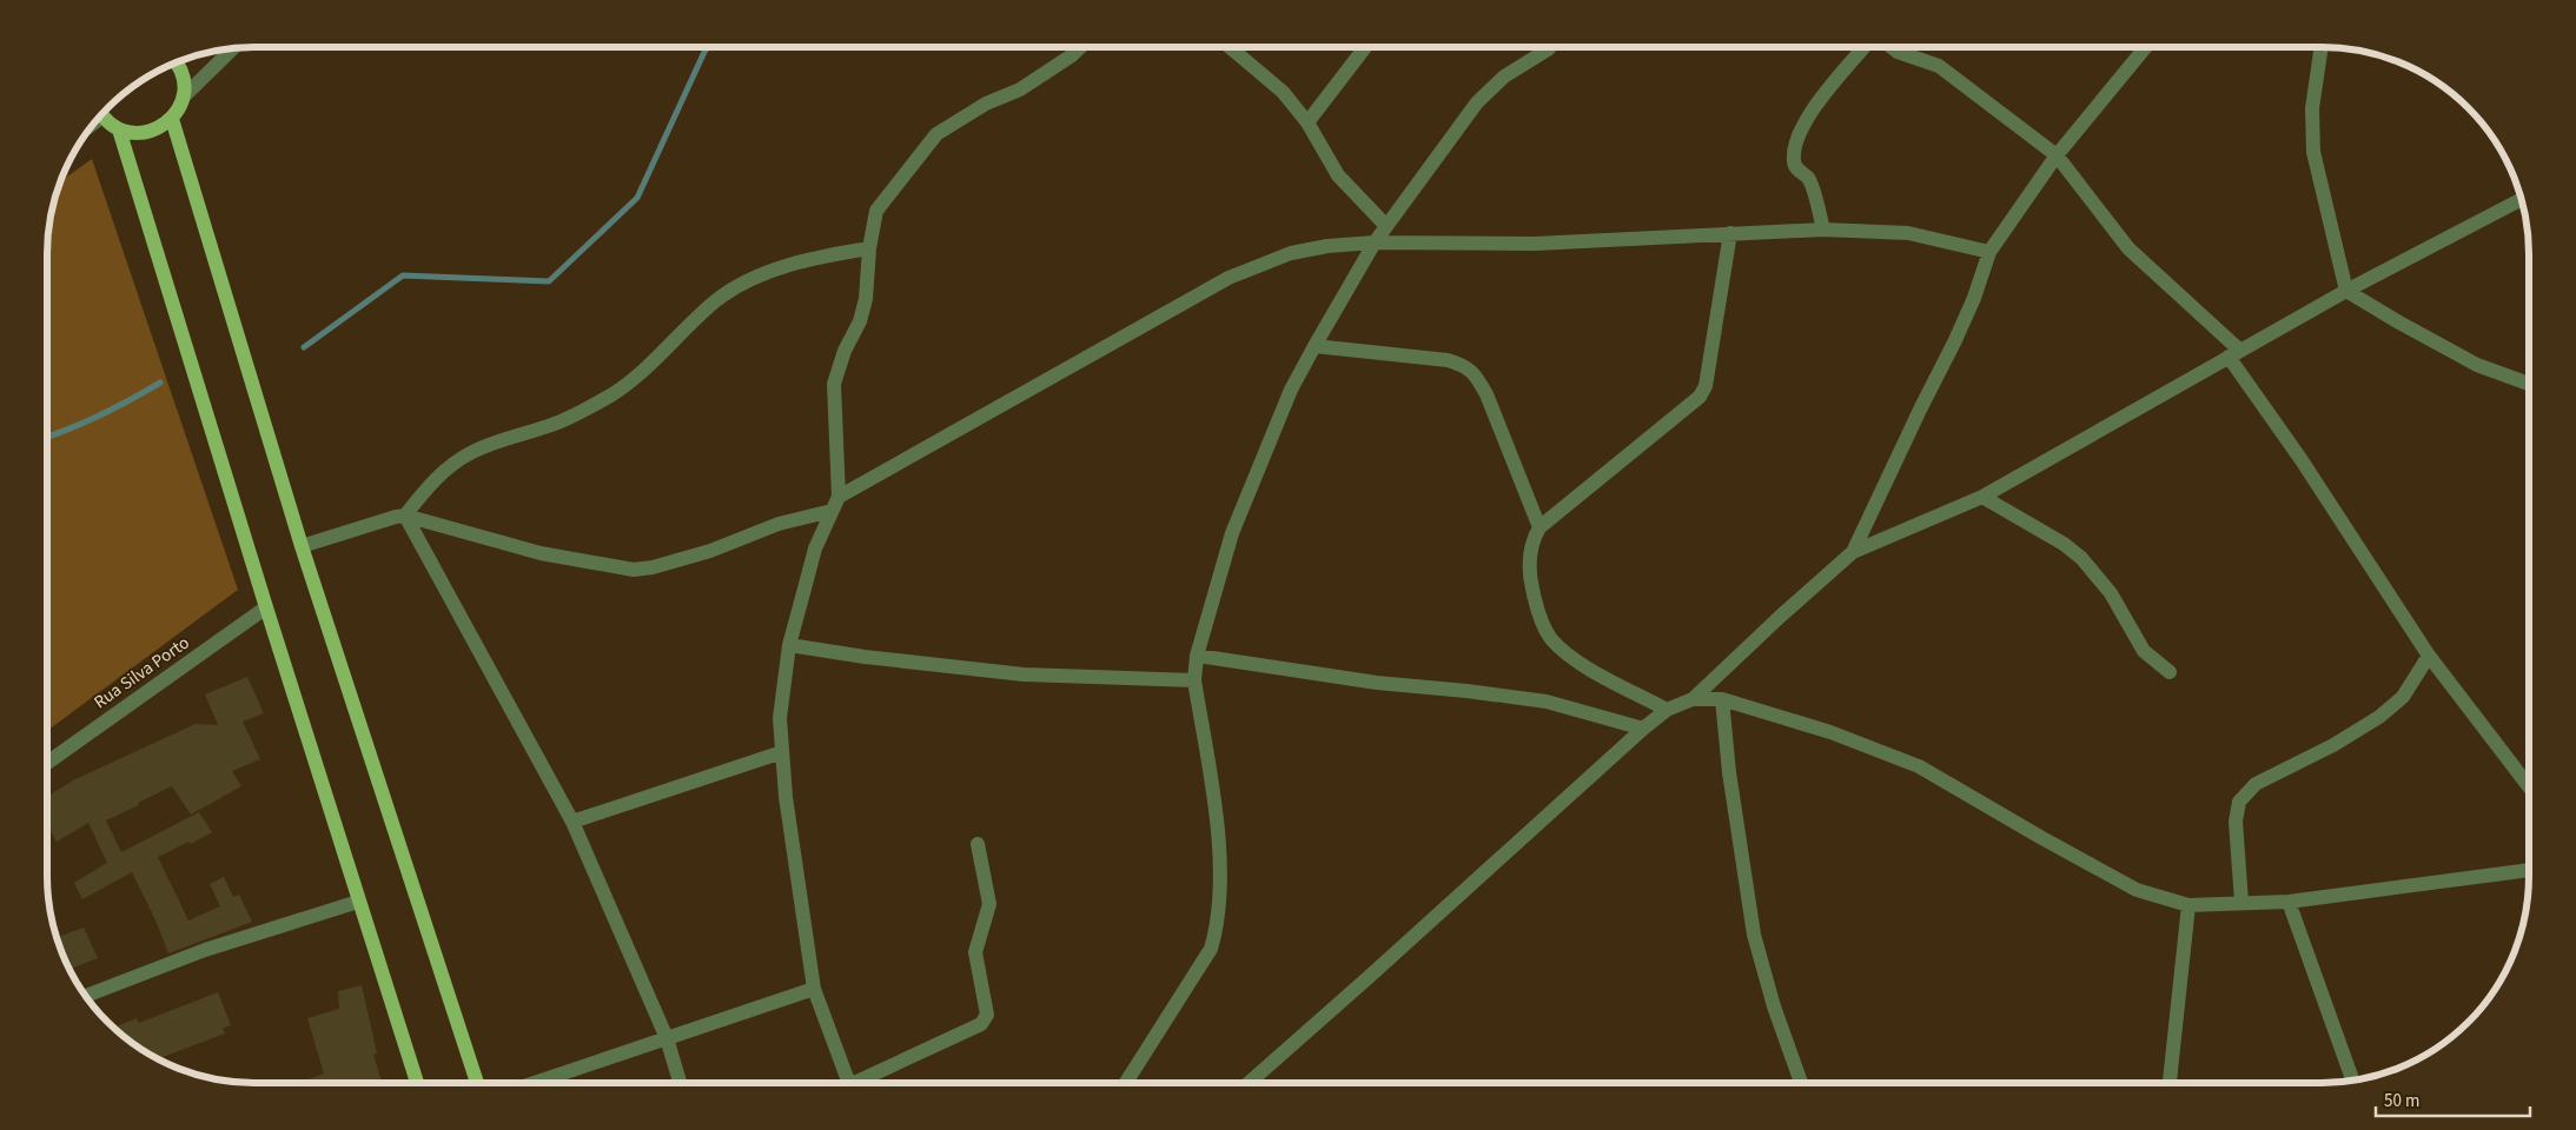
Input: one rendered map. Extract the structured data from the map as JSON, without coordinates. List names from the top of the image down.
{
  "streets": {
    "street": ["Rua Silva Porto"]
  },
  "scale_bar": "50 m"
}
